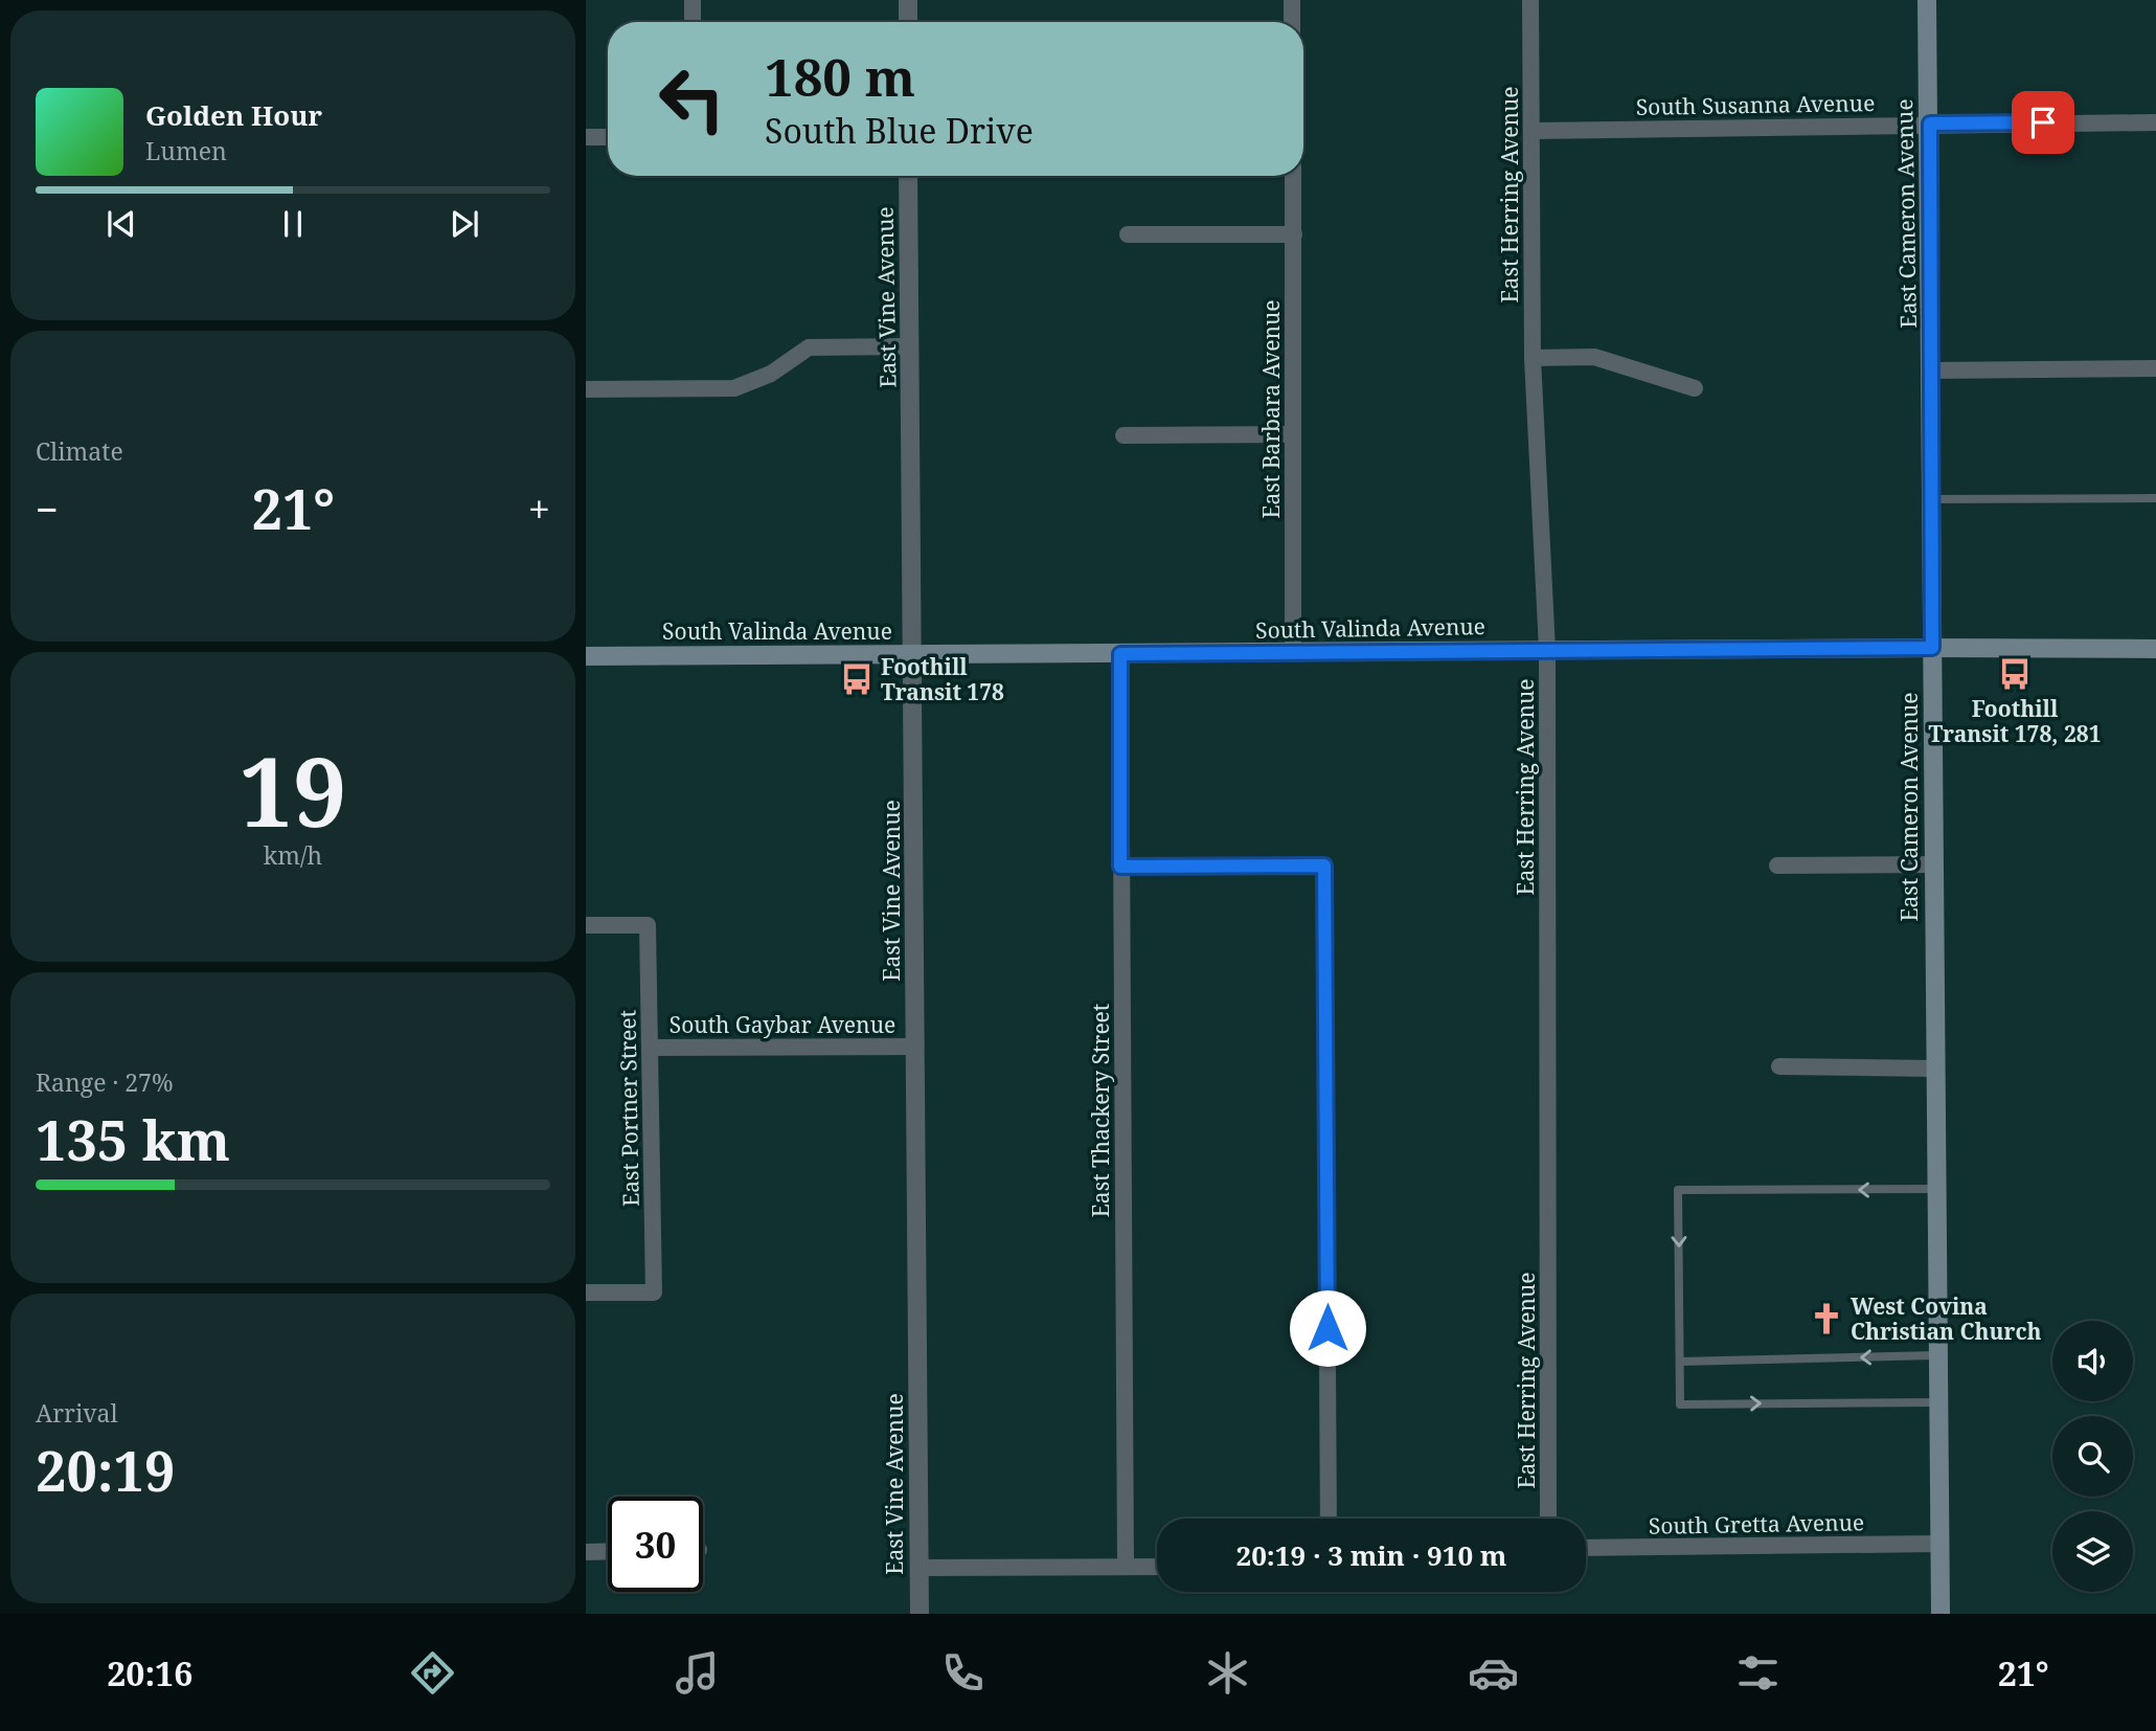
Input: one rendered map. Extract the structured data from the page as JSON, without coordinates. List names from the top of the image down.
{
  "streets": {
    "main road": ["East Cameron Avenue", "South Valinda Avenue"],
    "street": [
      "South Susanna Avenue",
      "East Herring Avenue",
      "East Vine Avenue",
      "East Barbara Avenue",
      "South Gaybar Avenue",
      "East Portner Street",
      "East Thackery Street",
      "South Gretta Avenue"
    ]
  },
  "crossings": [
    ["South Susanna Avenue", "East Herring Avenue"],
    ["South Susanna Avenue", "East Cameron Avenue"],
    ["East Herring Avenue", "South Valinda Avenue"],
    ["East Cameron Avenue", "South Valinda Avenue"],
    ["East Cameron Avenue", "South Gretta Avenue"],
    ["East Vine Avenue", "South Valinda Avenue"],
    ["East Vine Avenue", "South Gaybar Avenue"],
    ["East Barbara Avenue", "South Valinda Avenue"],
    ["South Valinda Avenue", "East Thackery Street"],
    ["South Gaybar Avenue", "East Portner Street"]
  ],
  "places": {
    "bus stop": ["Foothill Transit 178, 281", "Foothill Transit 178"],
    "church": ["West Covina Christian Church"]
  },
  "page": {
    "turn": ["180 m", "South Blue Drive"],
    "song": ["Golden Hour", "Lumen"],
    "tile": [
      "Climate",
      ["19", "km/h"],
      ["Range · 27%", "135 km"],
      ["Arrival", "20:19"]
    ],
    "heat": ["−", "21°", "+"],
    "limit": "30",
    "trip": "20:19 · 3 min · 910 m",
    "tabs": ["20:16", "21°"]
  }
}
